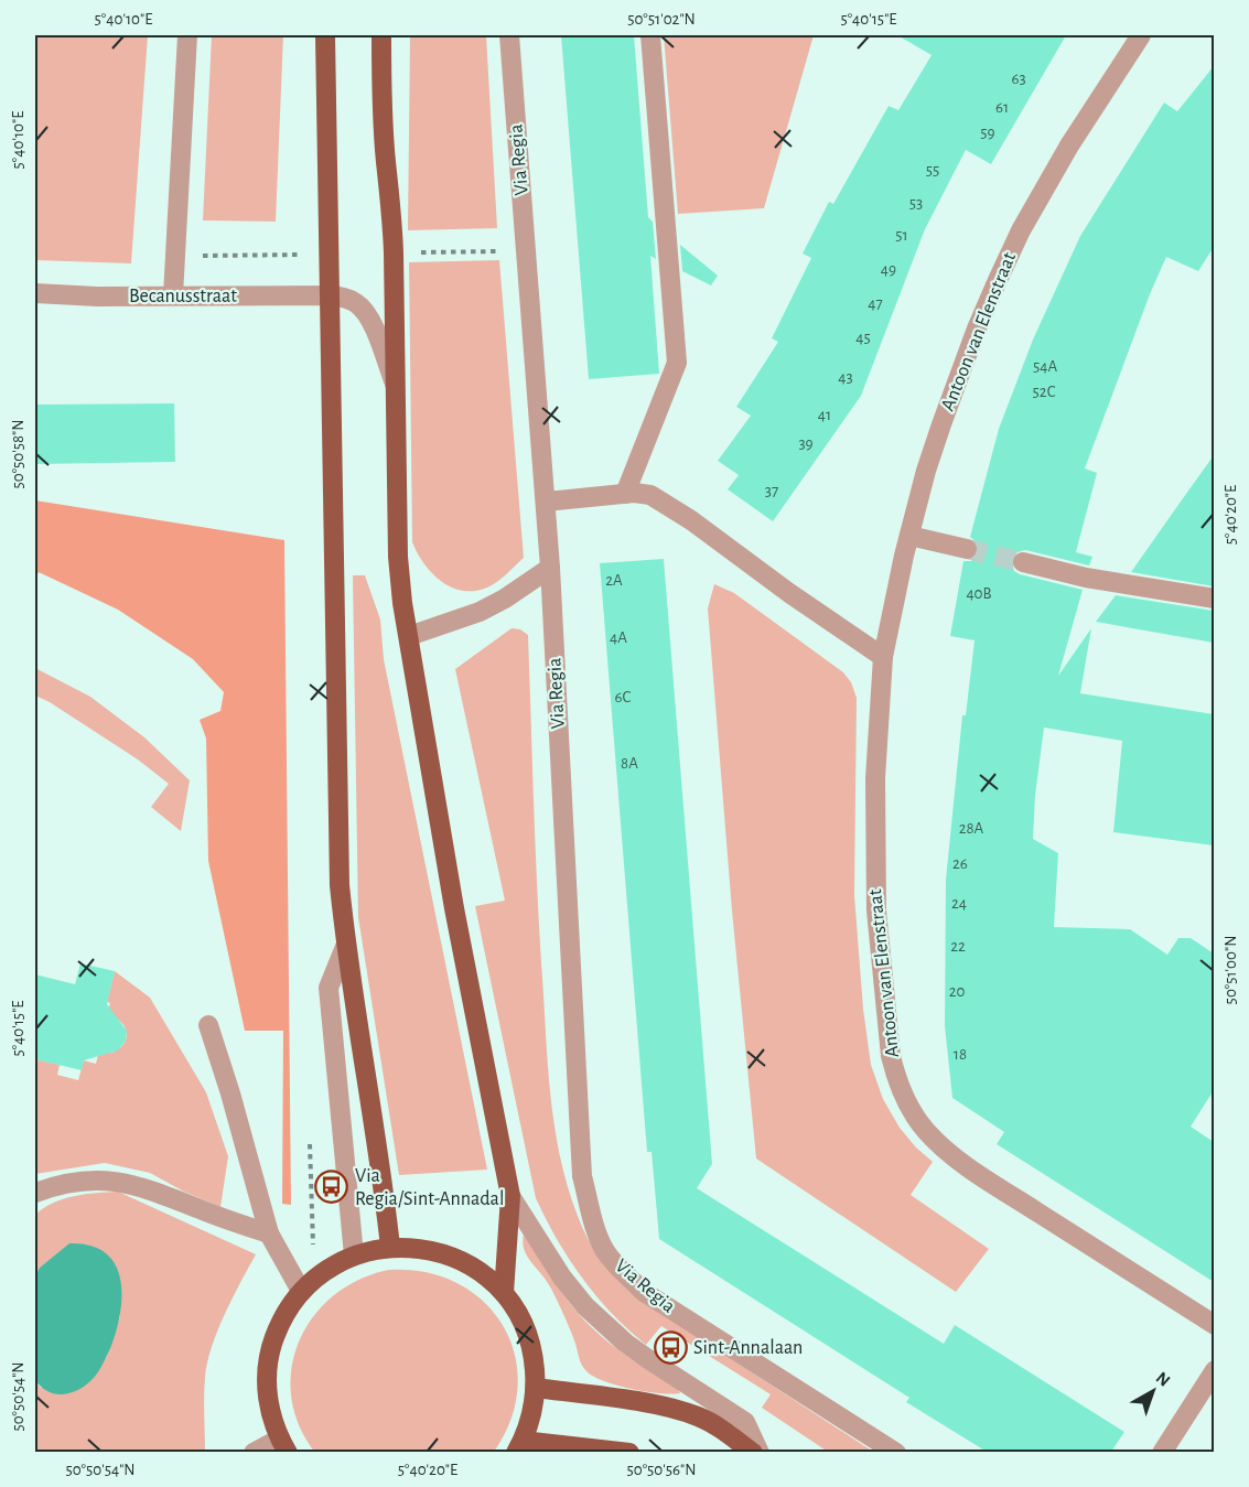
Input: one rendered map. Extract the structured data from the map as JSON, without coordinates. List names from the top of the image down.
{
  "streets": {
    "street": ["Via Regia", "Becanusstraat", "Antoon van Elenstraat"]
  },
  "places": {
    "bus stop": ["Via Regia/Sint-Annadal", "Sint-Annalaan"]
  },
  "house_numbers": [
    "63",
    "61",
    "59",
    "55",
    "53",
    "51",
    "49",
    "47",
    "45",
    "54A",
    "43",
    "52C",
    "41",
    "39",
    "37",
    "2A",
    "40B",
    "4A",
    "6C",
    "8A",
    "28A",
    "26",
    "24",
    "22",
    "20",
    "18"
  ],
  "north": "top right",
  "coordinates": [
    "5°40'10\"E",
    "50°51'02\"N",
    "5°40'15\"E",
    "50°50'58\"N",
    "5°40'20\"E",
    "50°51'00\"N",
    "50°50'54\"N",
    "50°50'56\"N"
  ]
}
